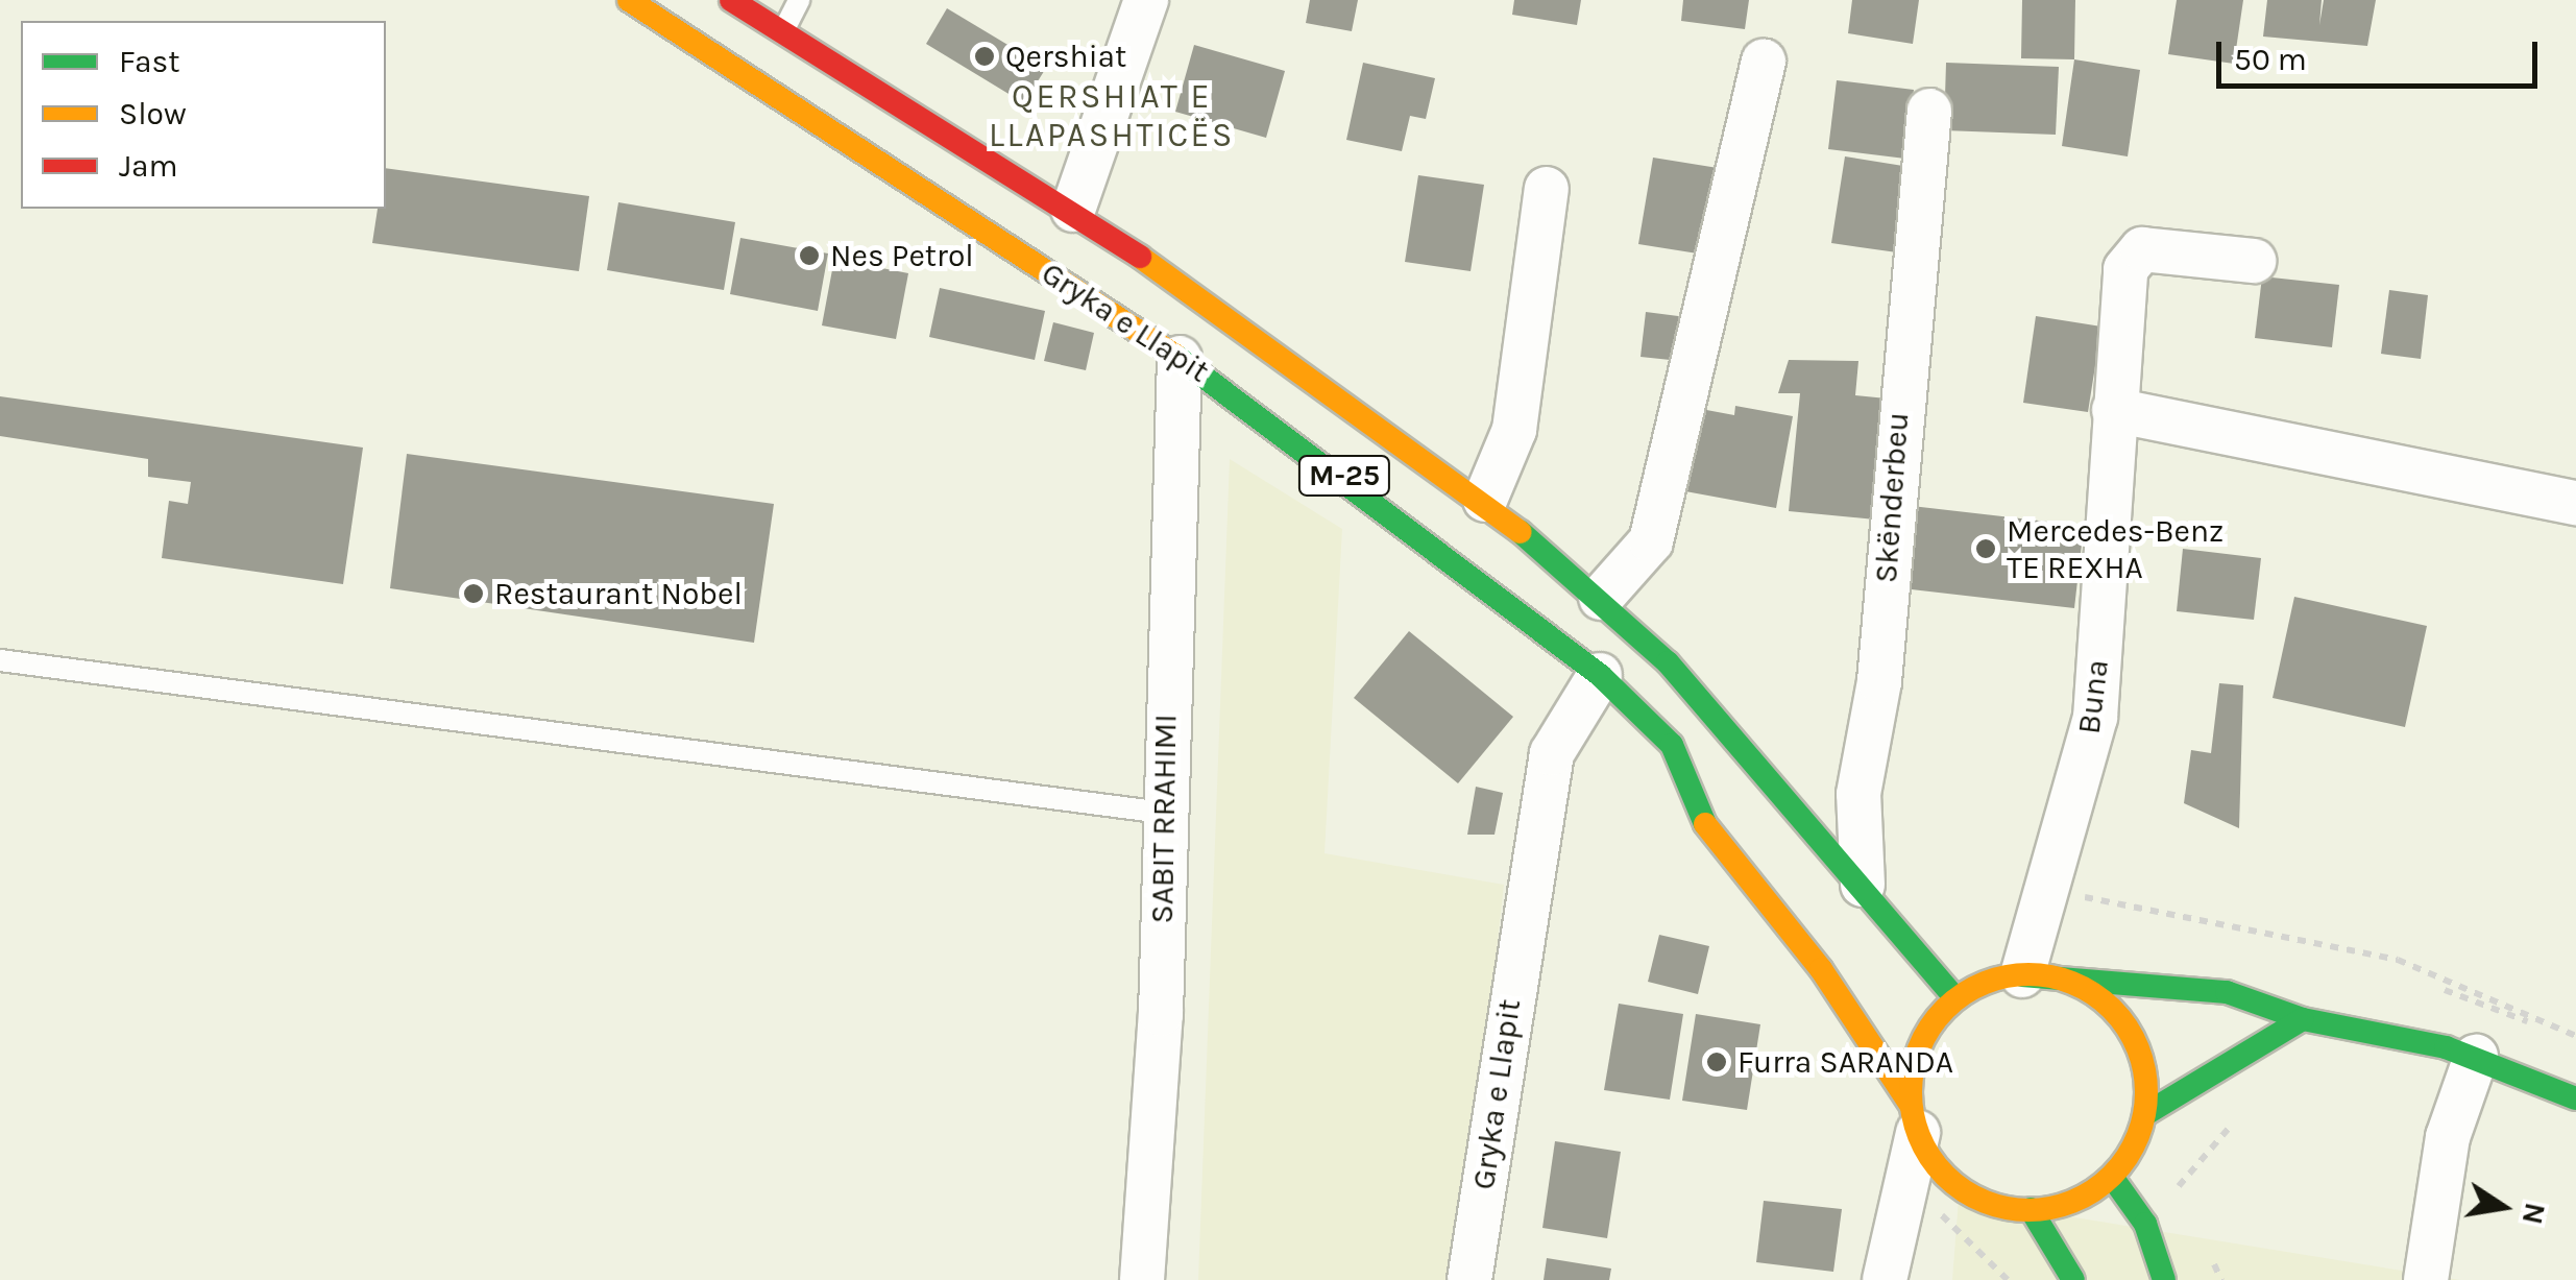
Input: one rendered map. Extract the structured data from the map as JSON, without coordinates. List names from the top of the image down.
{
  "streets": {
    "main road": ["Gryka e Llapit", "M-25"],
    "street": ["Skënderbeu", "Buna", "SABIT RRAHIMI"]
  },
  "crossings": [
    ["Gryka e Llapit", "Skënderbeu"],
    ["Gryka e Llapit", "Buna"],
    ["Gryka e Llapit", "SABIT RRAHIMI"]
  ],
  "districts": ["QERSHIAT E LLAPASHTICËS"],
  "places": [
    "Qershiat",
    "Nes Petrol",
    "Mercedes-Benz TE REXHA",
    "Restaurant Nobel",
    "Furra SARANDA"
  ],
  "legend": ["Fast", "Slow", "Jam"],
  "scale_bar": "50 m",
  "north": "right"
}
